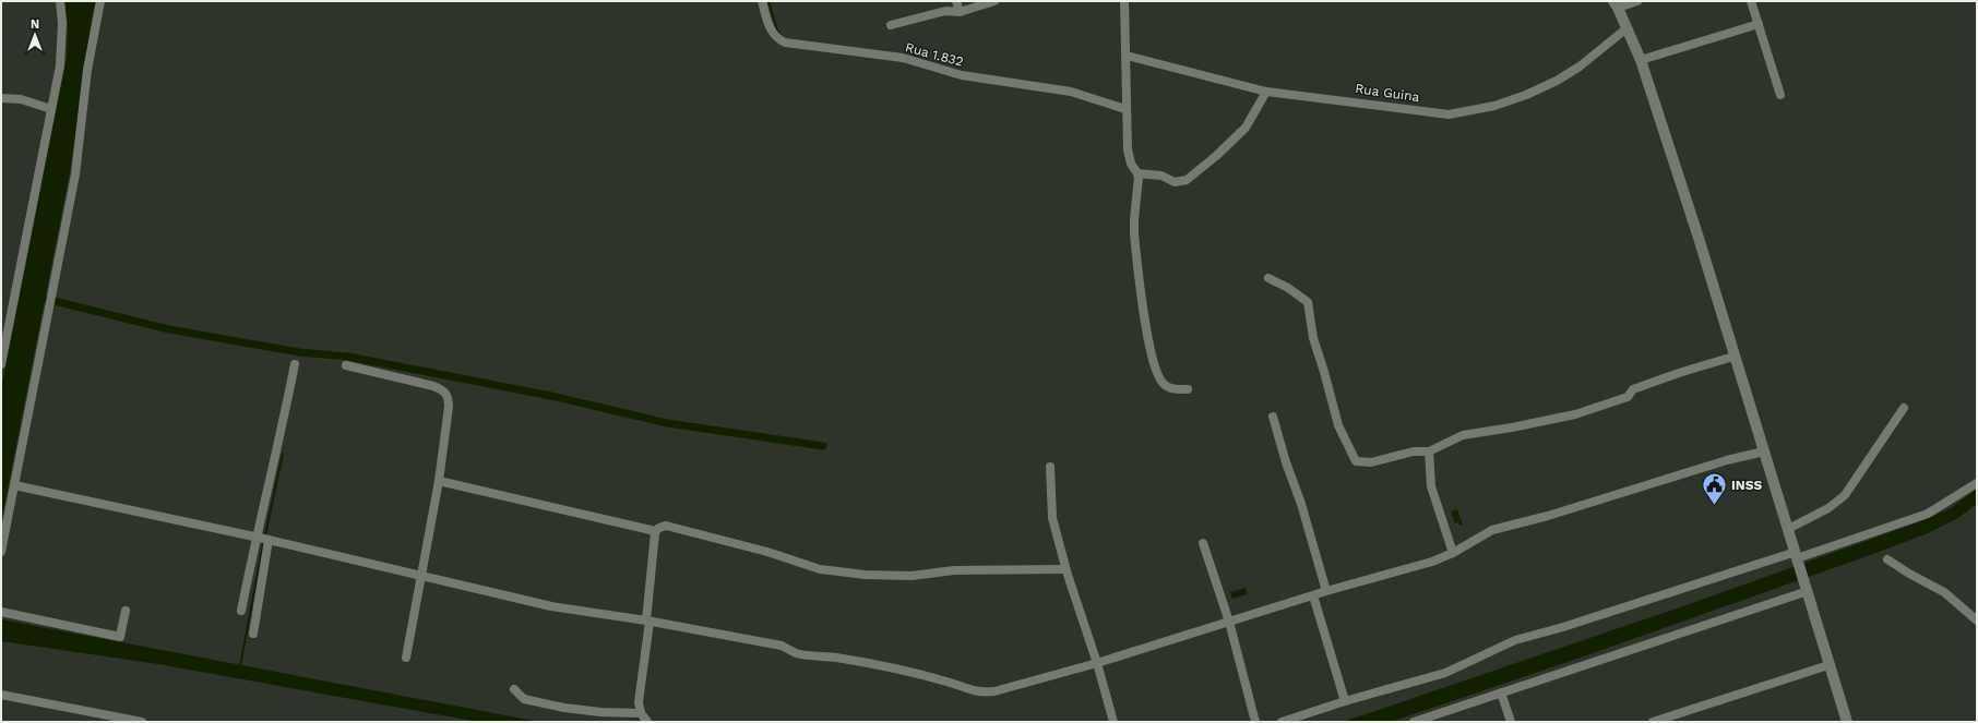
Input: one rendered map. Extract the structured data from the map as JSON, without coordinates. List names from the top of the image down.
{
  "streets": {
    "street": ["Rua 1.832", "Rua Guina"]
  },
  "places": {
    "public building": ["INSS"]
  },
  "north": "top"
}
